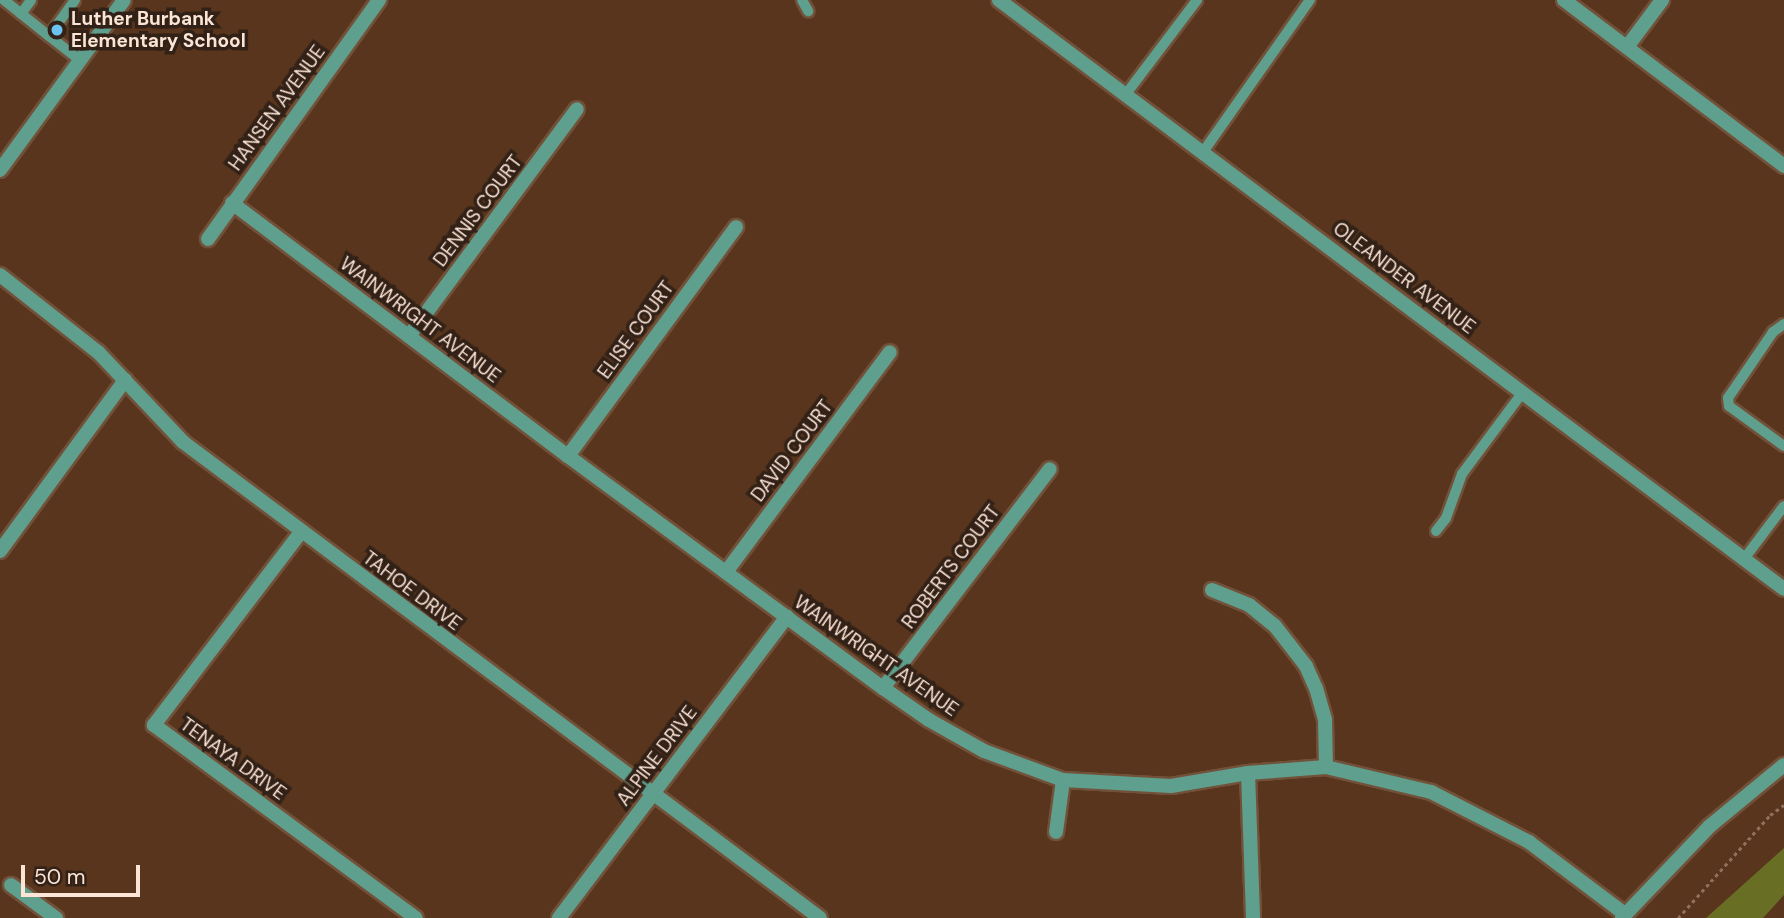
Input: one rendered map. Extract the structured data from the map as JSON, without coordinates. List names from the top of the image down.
{
  "streets": {
    "street": [
      "HANSEN AVENUE",
      "DENNIS COURT",
      "OLEANDER AVENUE",
      "WAINWRIGHT AVENUE",
      "ELISE COURT",
      "DAVID COURT",
      "ROBERTS COURT",
      "TAHOE DRIVE",
      "ALPINE DRIVE",
      "TENAYA DRIVE"
    ]
  },
  "crossings": [
    ["HANSEN AVENUE", "WAINWRIGHT AVENUE"],
    ["DENNIS COURT", "WAINWRIGHT AVENUE"],
    ["WAINWRIGHT AVENUE", "ELISE COURT"],
    ["WAINWRIGHT AVENUE", "DAVID COURT"],
    ["WAINWRIGHT AVENUE", "ROBERTS COURT"],
    ["WAINWRIGHT AVENUE", "ALPINE DRIVE"],
    ["TAHOE DRIVE", "ALPINE DRIVE"],
    ["TAHOE DRIVE", "TENAYA DRIVE"]
  ],
  "places": ["Luther Burbank Elementary School"],
  "scale_bar": "50 m"
}
